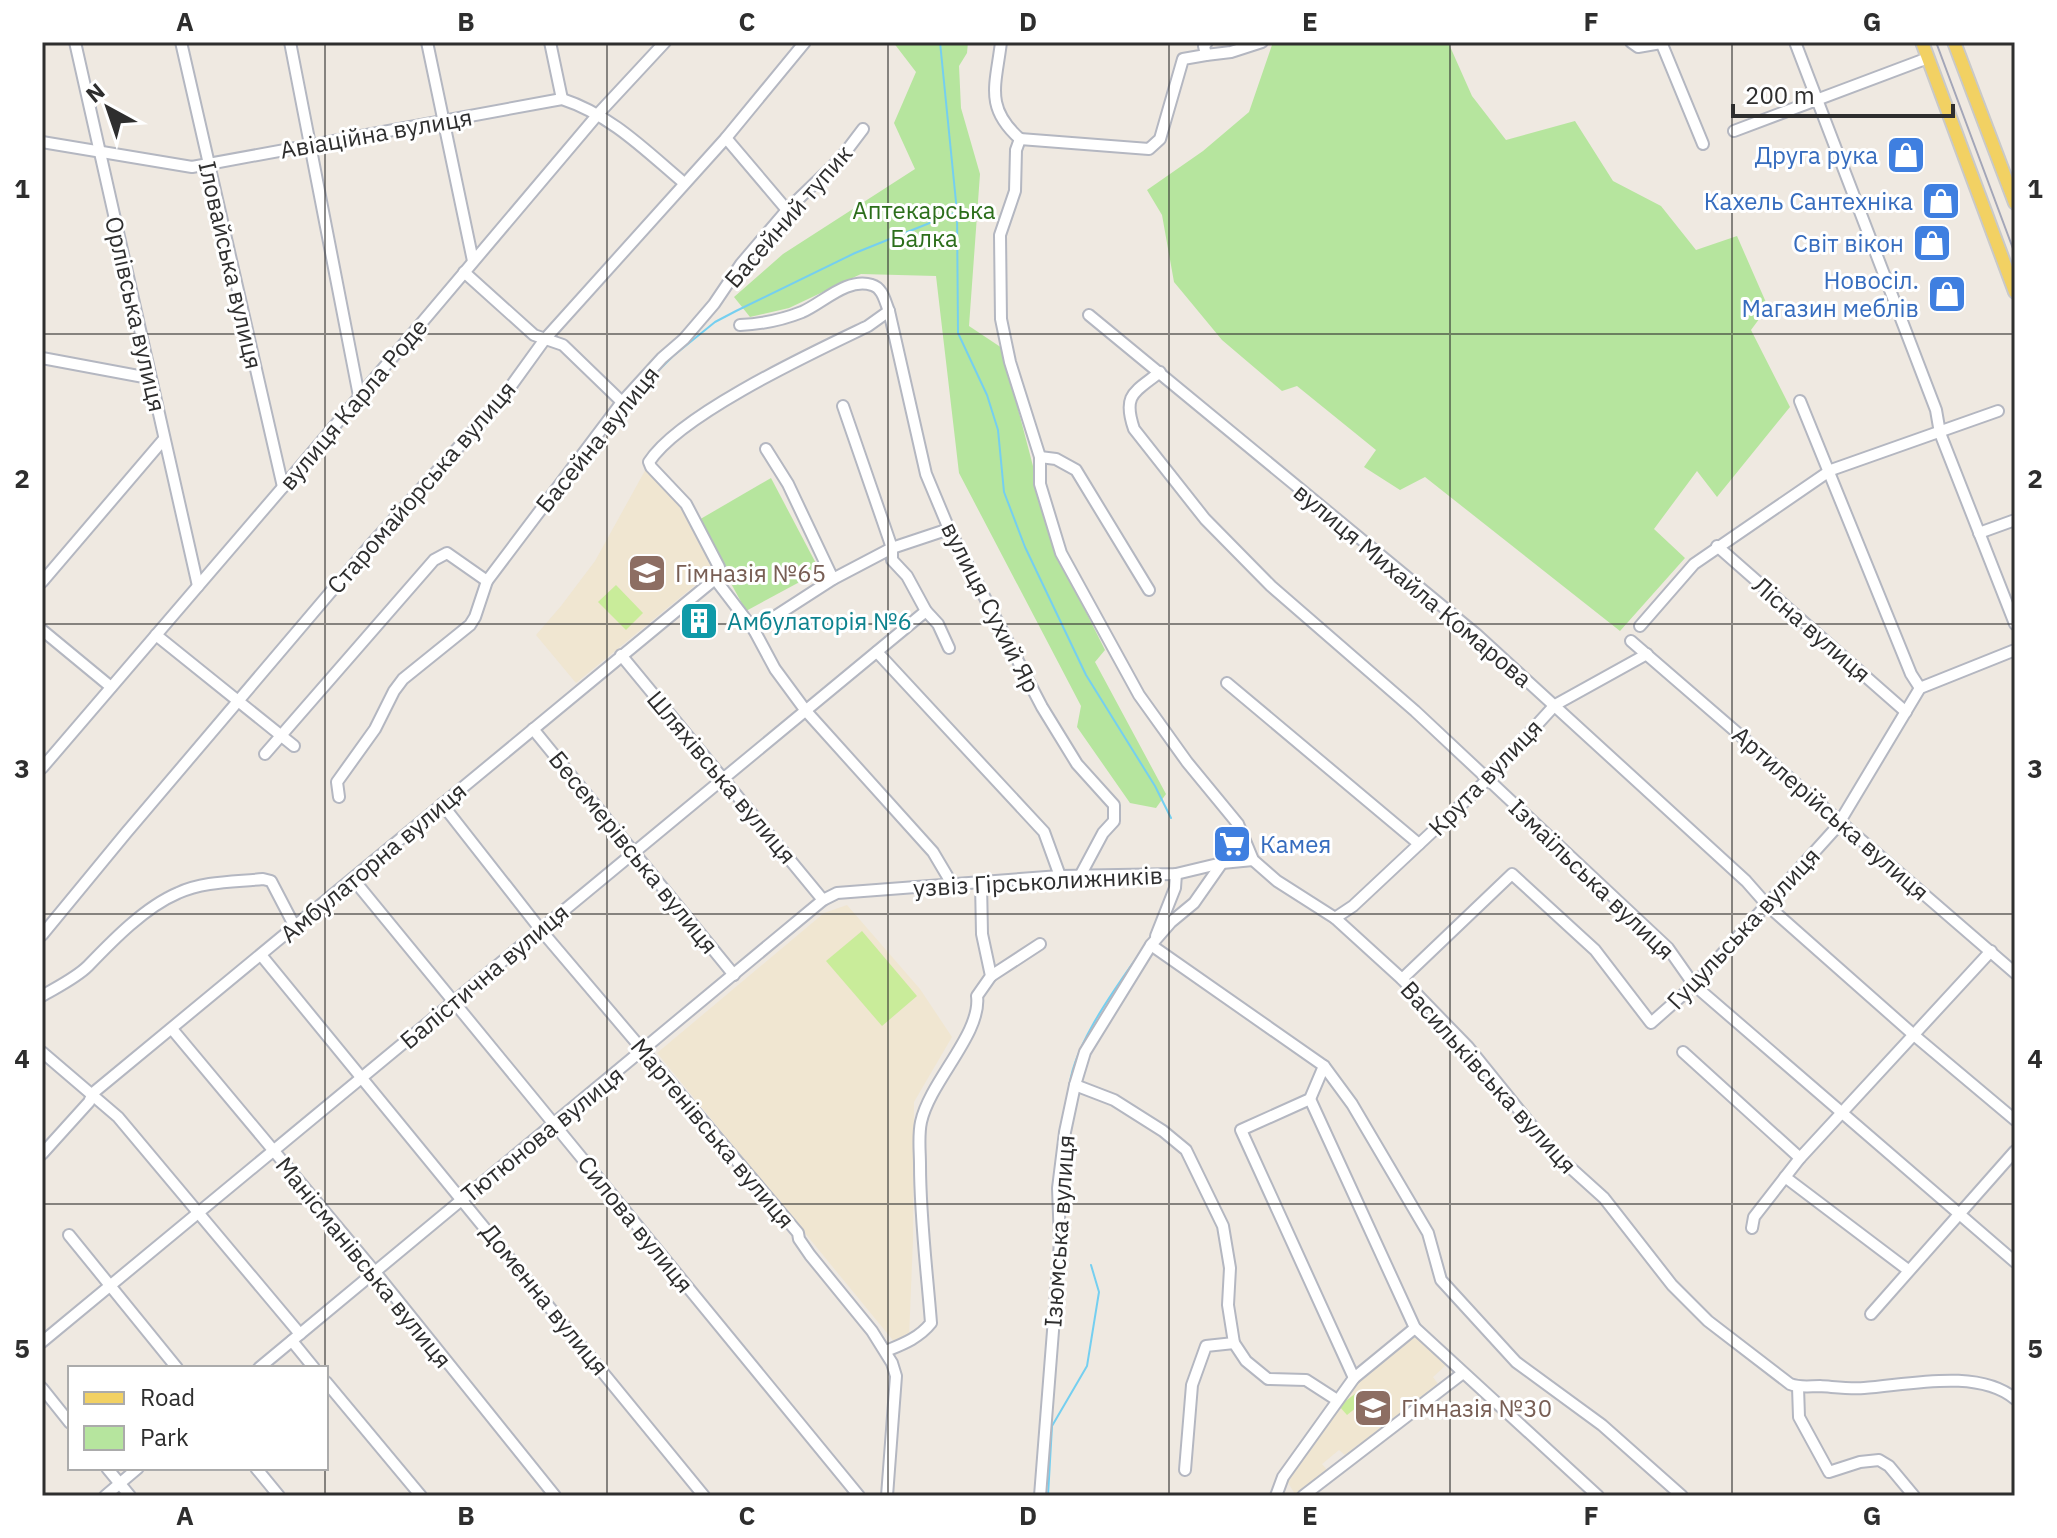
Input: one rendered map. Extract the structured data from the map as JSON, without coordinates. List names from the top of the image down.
{
  "streets": {
    "street": [
      "Авіаційна вулиця",
      "Басейний тупик",
      "Іловайська вулиця",
      "Орлівська вулиця",
      "вулиця Карла Роде",
      "Басейна вулиця",
      "Старомайорська вулиця",
      "вулиця Михайла Комарова",
      "вулиця Сухий Яр",
      "Лісна вулиця",
      "Шляхівська вулиця",
      "Крута вулиця",
      "Артилерійська вулиця",
      "Бесемерівська вулиця",
      "Амбулаторна вулиця",
      "Ізмаїльська вулиця",
      "узвіз Гірськолижників",
      "Гуцульська вулиця",
      "Балістична вулиця",
      "Васильківська вулиця",
      "Мартенівська вулиця",
      "Тютюнова вулиця",
      "Силова вулиця",
      "Ізюмська вулиця",
      "Манісманівська вулиця",
      "Доменна вулиця"
    ]
  },
  "crossings": [
    ["Авіаційна вулиця", "Іловайська вулиця"],
    ["Авіаційна вулиця", "Орлівська вулиця"],
    ["Басейний тупик", "Басейна вулиця"],
    ["Іловайська вулиця", "вулиця Карла Роде"],
    ["Орлівська вулиця", "вулиця Карла Роде"],
    ["вулиця Михайла Комарова", "Крута вулиця"],
    ["вулиця Михайла Комарова", "Ізмаїльська вулиця"],
    ["вулиця Михайла Комарова", "Гуцульська вулиця"],
    ["вулиця Сухий Яр", "узвіз Гірськолижників"],
    ["Лісна вулиця", "Гуцульська вулиця"],
    ["Шляхівська вулиця", "Амбулаторна вулиця"],
    ["Шляхівська вулиця", "узвіз Гірськолижників"],
    ["Шляхівська вулиця", "Балістична вулиця"],
    ["Шляхівська вулиця", "Тютюнова вулиця"],
    ["Крута вулиця", "Артилерійська вулиця"],
    ["Крута вулиця", "Ізмаїльська вулиця"],
    ["Крута вулиця", "Васильківська вулиця"],
    ["Артилерійська вулиця", "Гуцульська вулиця"],
    ["Бесемерівська вулиця", "Амбулаторна вулиця"],
    ["Бесемерівська вулиця", "Балістична вулиця"],
    ["Бесемерівська вулиця", "Тютюнова вулиця"],
    ["Амбулаторна вулиця", "Мартенівська вулиця"],
    ["Амбулаторна вулиця", "Силова вулиця"],
    ["Амбулаторна вулиця", "Манісманівська вулиця"],
    ["Амбулаторна вулиця", "Доменна вулиця"],
    ["Ізмаїльська вулиця", "Гуцульська вулиця"],
    ["узвіз Гірськолижників", "Васильківська вулиця"],
    ["узвіз Гірськолижників", "Тютюнова вулиця"],
    ["узвіз Гірськолижників", "Ізюмська вулиця"],
    ["Гуцульська вулиця", "Васильківська вулиця"],
    ["Балістична вулиця", "Мартенівська вулиця"],
    ["Балістична вулиця", "Силова вулиця"],
    ["Балістична вулиця", "Манісманівська вулиця"],
    ["Балістична вулиця", "Доменна вулиця"],
    ["Мартенівська вулиця", "Тютюнова вулиця"],
    ["Тютюнова вулиця", "Силова вулиця"],
    ["Тютюнова вулиця", "Манісманівська вулиця"],
    ["Тютюнова вулиця", "Доменна вулиця"]
  ],
  "parks": ["Аптекарська Балка"],
  "places": {
    "shop": [
      "Друга рука",
      "Кахель Сантехніка",
      "Світ вікон",
      "Новосіл. Магазин меблів"
    ],
    "school or university": ["Гімназія №65", "Гімназія №30"],
    "building": ["Амбулаторія №6"],
    "supermarket": ["Камея"]
  },
  "legend": ["Road", "Park"],
  "scale_bar": "200 m",
  "north": "top left",
  "grid": {
    "columns": [
      "A",
      "B",
      "C",
      "D",
      "E",
      "F",
      "G"
    ],
    "rows": [
      "1",
      "2",
      "3",
      "4",
      "5"
    ]
  }
}
